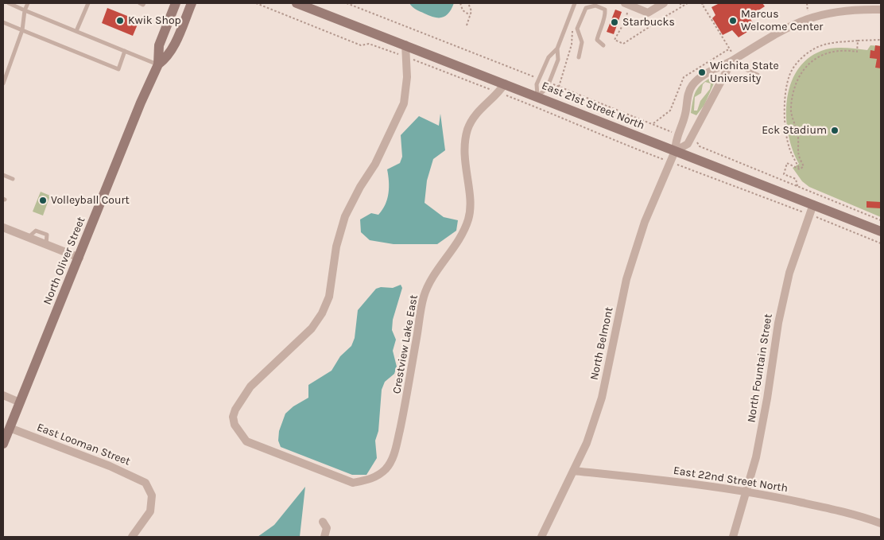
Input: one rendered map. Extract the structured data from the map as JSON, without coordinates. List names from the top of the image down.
{
  "streets": {
    "main road": ["East 21st Street North", "North Oliver Street"],
    "street": [
      "North Belmont",
      "Crestview Lake East",
      "North Fountain Street",
      "East Looman Street",
      "East 22nd Street North"
    ]
  },
  "crossings": [
    ["East 21st Street North", "North Belmont"],
    ["East 21st Street North", "Crestview Lake East"],
    ["East 21st Street North", "North Fountain Street"],
    ["North Oliver Street", "East Looman Street"],
    ["North Belmont", "East 22nd Street North"],
    ["North Fountain Street", "East 22nd Street North"]
  ],
  "places": [
    "Kwik Shop",
    "Marcus Welcome Center",
    "Starbucks",
    "Wichita State University",
    "Eck Stadium",
    "Volleyball Court"
  ]
}
